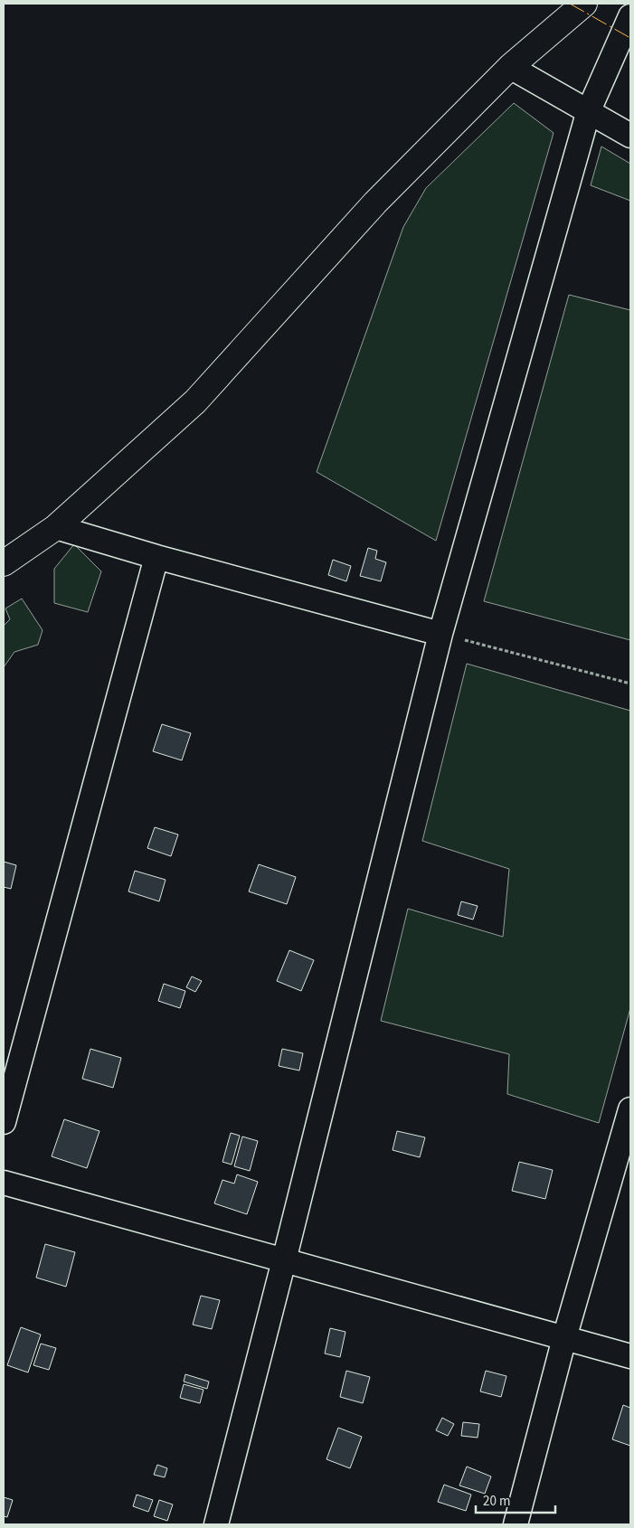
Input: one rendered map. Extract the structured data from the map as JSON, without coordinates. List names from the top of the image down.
{
  "scale_bar": "20 m"
}
